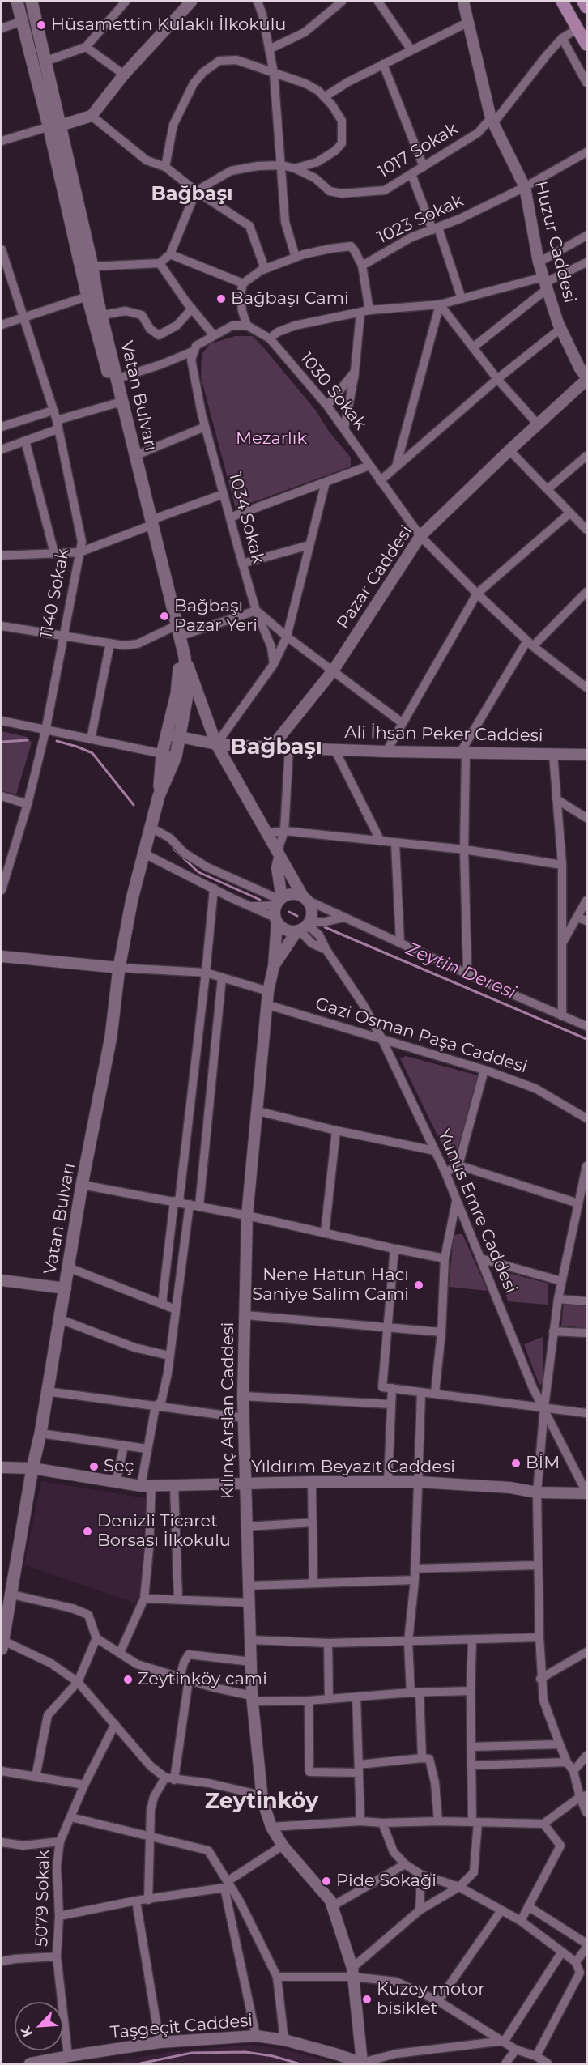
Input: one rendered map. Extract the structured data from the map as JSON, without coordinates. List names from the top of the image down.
{
  "streets": {
    "main road": ["Vatan Bulvarı"],
    "street": [
      "1017 Sokak",
      "1023 Sokak",
      "Huzur Caddesi",
      "1030 Sokak",
      "1034 Sokak",
      "Pazar Caddesi",
      "1140 Sokak",
      "Ali İhsan Peker Caddesi",
      "Gazi Osman Paşa Caddesi",
      "Yunus Emre Caddesi",
      "Kılınç Arslan Caddesi",
      "Yıldırım Beyazıt Caddesi",
      "5079 Sokak",
      "Taşgeçit Caddesi"
    ]
  },
  "crossings": [
    ["1017 Sokak", "Huzur Caddesi"],
    ["1023 Sokak", "Huzur Caddesi"],
    ["Huzur Caddesi", "Pazar Caddesi"],
    ["1030 Sokak", "Pazar Caddesi"],
    ["Vatan Bulvarı", "Ali İhsan Peker Caddesi"],
    ["Vatan Bulvarı", "Yıldırım Beyazıt Caddesi"],
    ["Pazar Caddesi", "Ali İhsan Peker Caddesi"],
    ["Gazi Osman Paşa Caddesi", "Yunus Emre Caddesi"],
    ["Gazi Osman Paşa Caddesi", "Kılınç Arslan Caddesi"],
    ["Yunus Emre Caddesi", "Kılınç Arslan Caddesi"],
    ["Yunus Emre Caddesi", "Yıldırım Beyazıt Caddesi"],
    ["Kılınç Arslan Caddesi", "Yıldırım Beyazıt Caddesi"],
    ["Kılınç Arslan Caddesi", "Taşgeçit Caddesi"],
    ["5079 Sokak", "Taşgeçit Caddesi"]
  ],
  "districts": ["Bağbaşı", "Bağbaşı", "Zeytinköy"],
  "water": ["Zeytin Deresi"],
  "parks": ["Mezarlık"],
  "places": [
    "Hüsamettin Kulaklı İlkokulu",
    "Bağbaşı Cami",
    "Bağbaşı Pazar Yeri",
    "Nene Hatun Hacı Saniye Salim Cami",
    "BİM",
    "Seç",
    "Denizli Ticaret Borsası İlkokulu",
    "Zeytinköy cami",
    "Pide Sokaği",
    "Kuzey motor bisiklet"
  ],
  "north": "bottom left"
}
